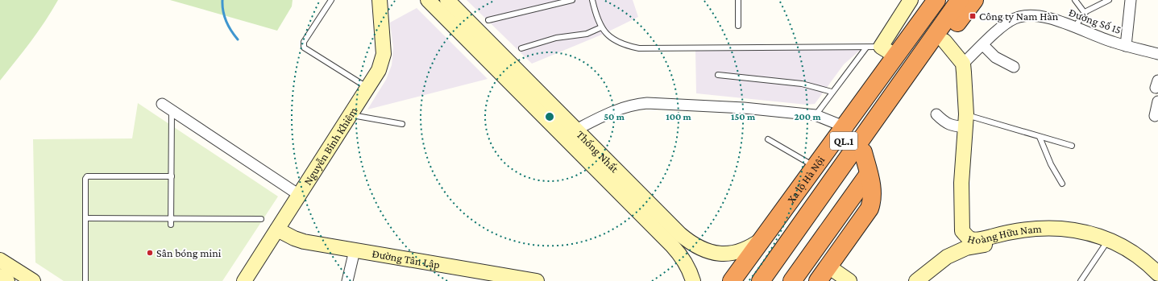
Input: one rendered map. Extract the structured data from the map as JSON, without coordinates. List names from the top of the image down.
{
  "streets": {
    "highway": ["QL.1", "Xa lộ Hà Nội"],
    "main road": [
      "Nguyễn Bỉnh Khiêm",
      "Thống Nhất",
      "Hoàng Hữu Nam",
      "Đường Tân Lập"
    ],
    "street": ["Đường Số 15"]
  },
  "crossings": [
    ["Đường Số 15", "Hoàng Hữu Nam"],
    ["QL.1", "Xa lộ Hà Nội"],
    ["Nguyễn Bỉnh Khiêm", "Đường Tân Lập"],
    ["Thống Nhất", "Xa lộ Hà Nội"]
  ],
  "places": {
    "transit": ["Công ty Nam Hàn"],
    "other": ["Sân bóng mini"]
  },
  "rings": [
    "50 m",
    "100 m",
    "150 m",
    "200 m"
  ]
}
